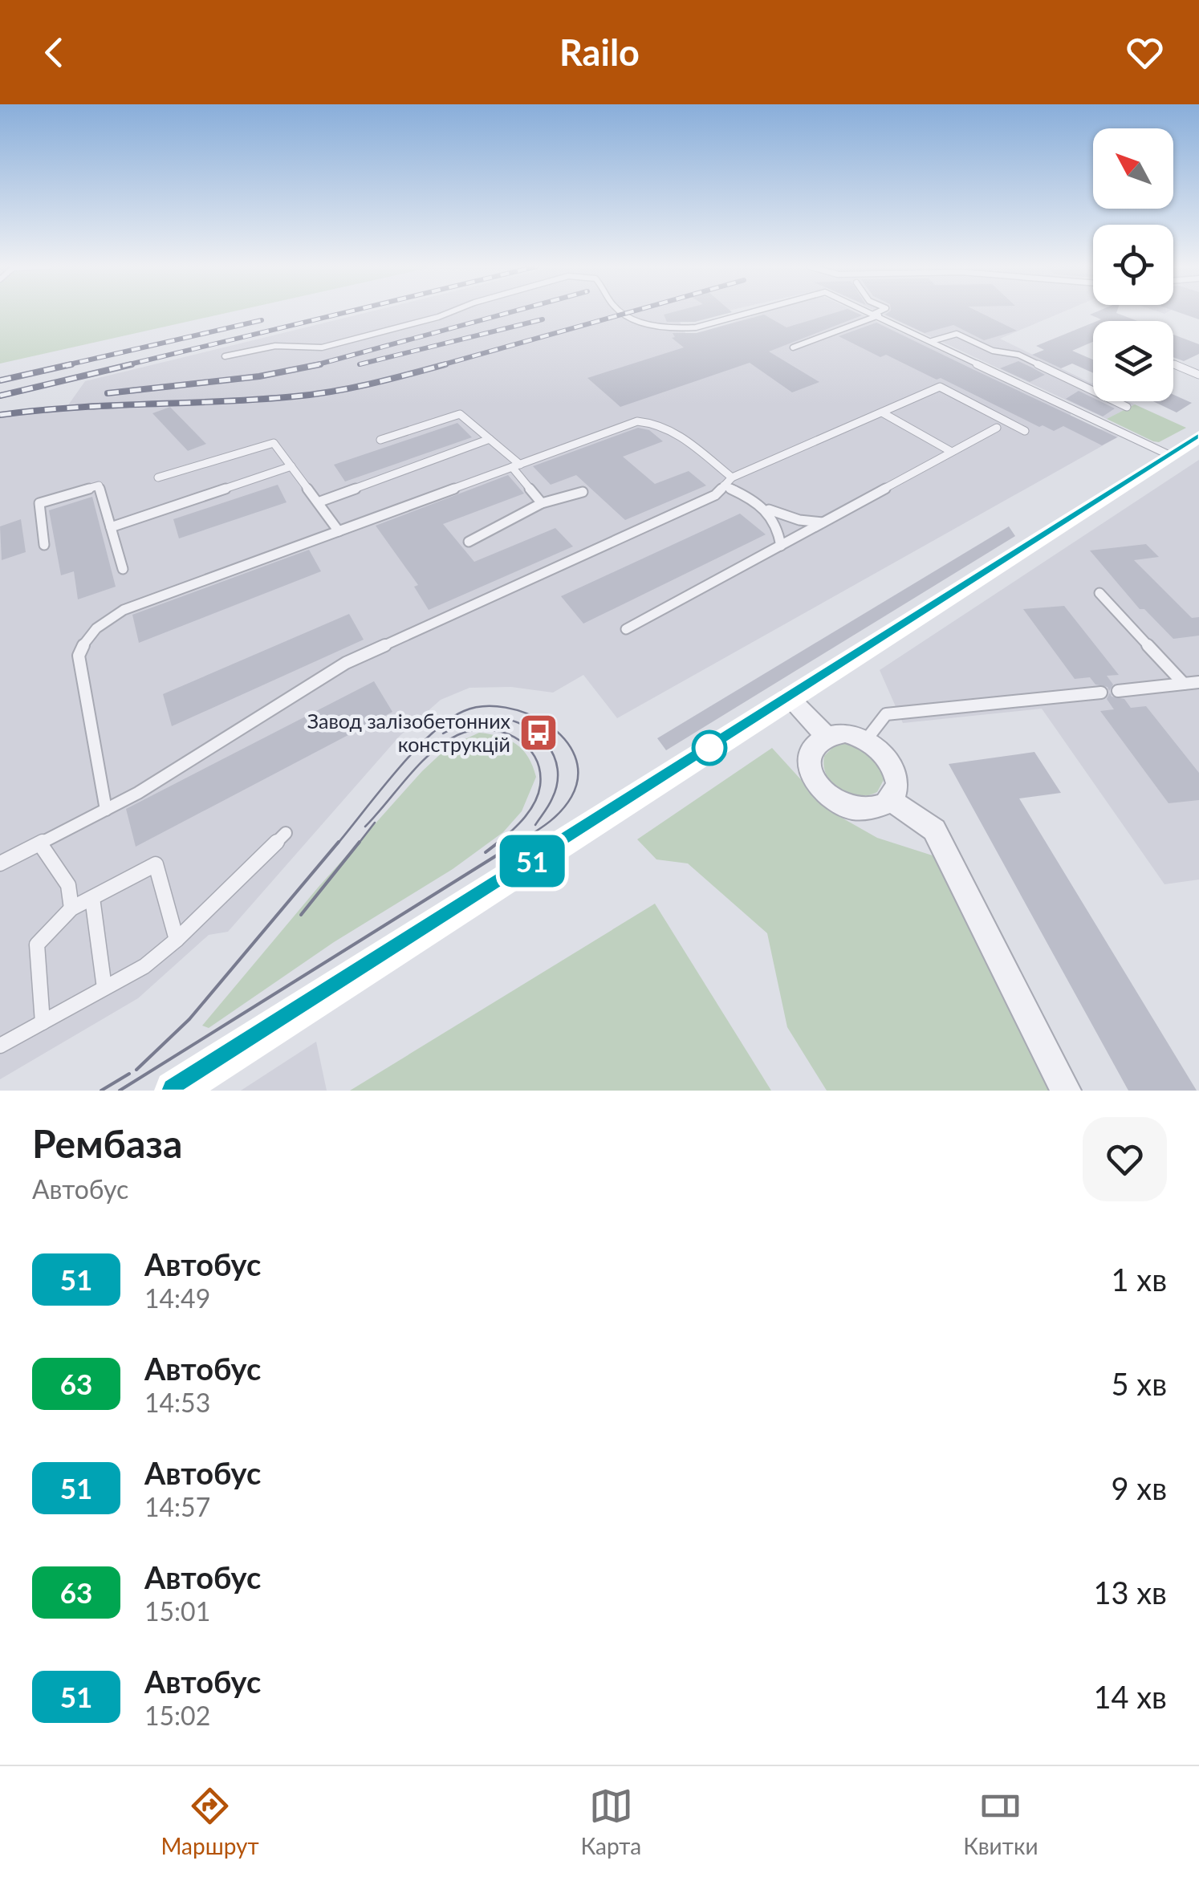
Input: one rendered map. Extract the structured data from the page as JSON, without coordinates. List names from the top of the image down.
{
  "places": {
    "bus stop": ["Завод залізобетонних конструкцій"]
  },
  "lines": ["bus line 51"],
  "north": "top left",
  "page": {
    "header": "Railo",
    "on_map": "51",
    "heading": ["Рембаза", "Автобус"],
    "list": [
      {
        "mark": "51",
        "name": "Автобус",
        "note": "14:49",
        "value": "1 хв"
      },
      {
        "mark": "63",
        "name": "Автобус",
        "note": "14:53",
        "value": "5 хв"
      },
      {
        "mark": "51",
        "name": "Автобус",
        "note": "14:57",
        "value": "9 хв"
      },
      {
        "mark": "63",
        "name": "Автобус",
        "note": "15:01",
        "value": "13 хв"
      },
      {
        "mark": "51",
        "name": "Автобус",
        "note": "15:02",
        "value": "14 хв"
      }
    ],
    "tabs": ["Маршрут", "Карта", "Квитки"]
  }
}
